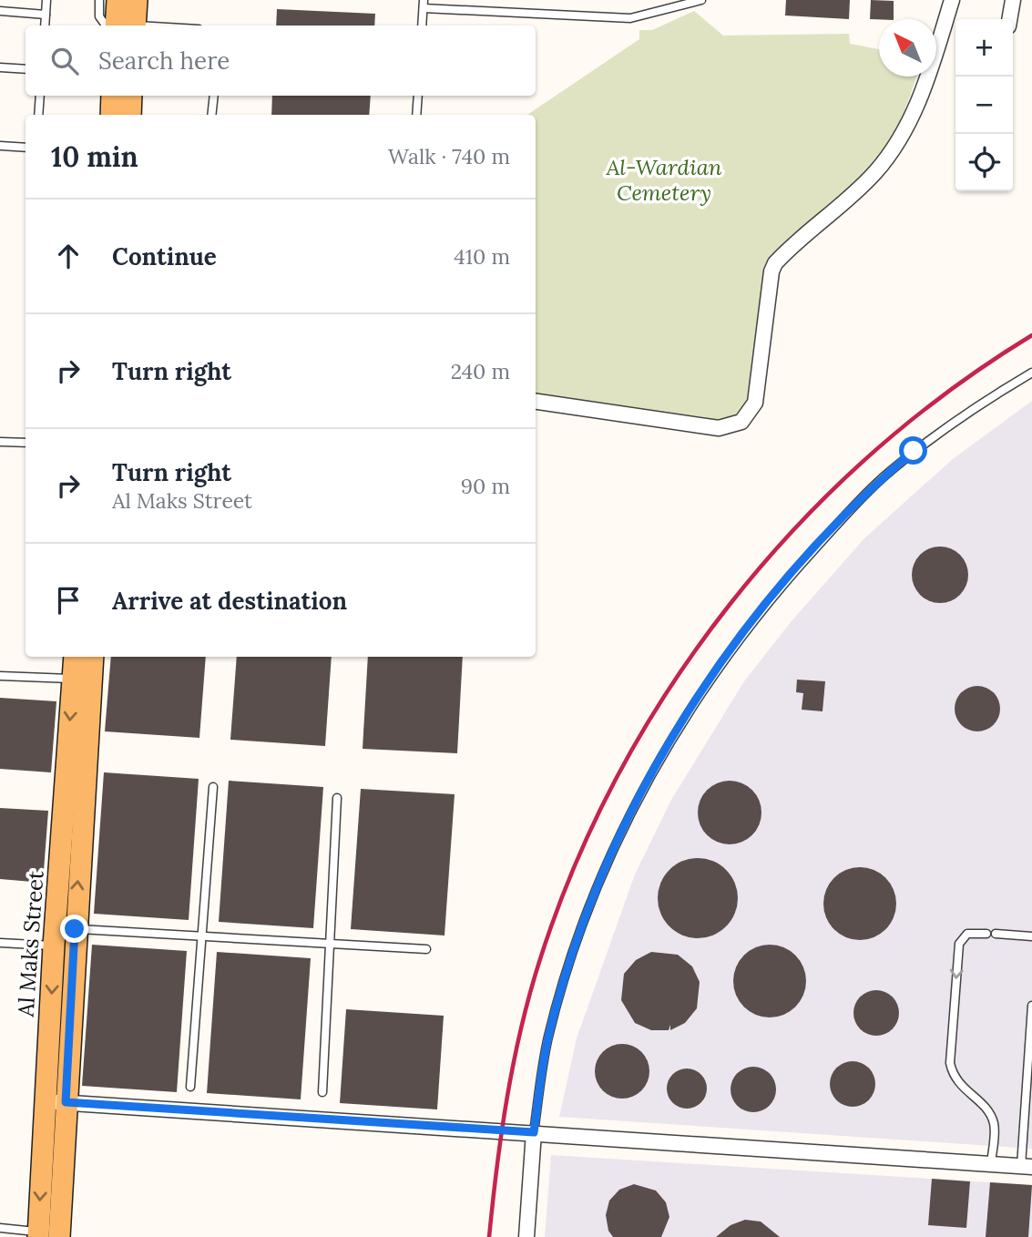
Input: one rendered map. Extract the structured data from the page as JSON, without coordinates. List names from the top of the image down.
{
  "streets": {
    "main road": ["Al Maks Street"]
  },
  "parks": ["Al-Wardian Cemetery"],
  "north": "top left",
  "page": {
    "map_buttons": ["+", "−"],
    "search": "Search here",
    "heading": ["10 min", "Walk · 740 m"],
    "list": [
      ["Continue", "410 m"],
      ["Turn right", "240 m"],
      ["Turn right", "Al Maks Street", "90 m"],
      "Arrive at destination"
    ]
  }
}
